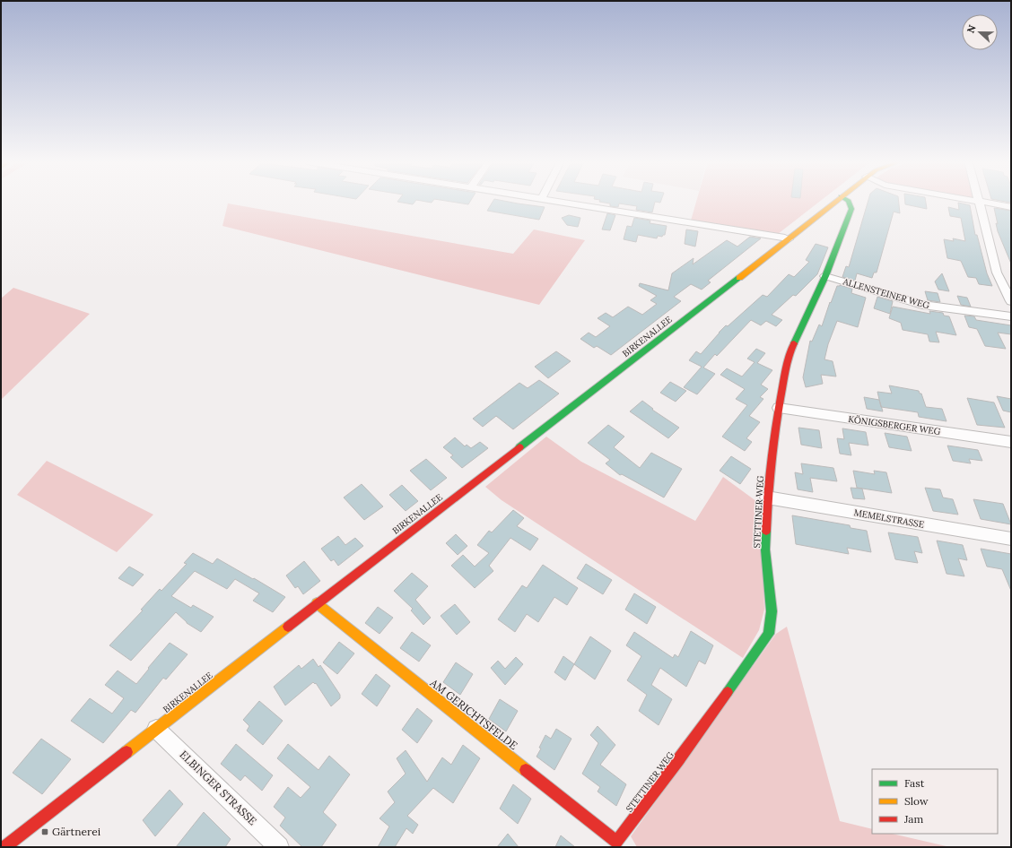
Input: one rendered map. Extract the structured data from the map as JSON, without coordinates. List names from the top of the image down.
{
  "streets": {
    "street": [
      "ALLENSTEINER WEG",
      "BIRKENALLEE",
      "KÖNIGSBERGER WEG",
      "STETTINER WEG",
      "MEMELSTRASSE",
      "AM GERICHTSFELDE",
      "ELBINGER STRASSE"
    ]
  },
  "crossings": [
    ["ALLENSTEINER WEG", "STETTINER WEG"],
    ["BIRKENALLEE", "AM GERICHTSFELDE"],
    ["BIRKENALLEE", "ELBINGER STRASSE"],
    ["KÖNIGSBERGER WEG", "STETTINER WEG"],
    ["STETTINER WEG", "MEMELSTRASSE"],
    ["STETTINER WEG", "AM GERICHTSFELDE"]
  ],
  "places": {
    "transit": ["Gärtnerei"]
  },
  "legend": ["Fast", "Slow", "Jam"],
  "north": "left"
}
